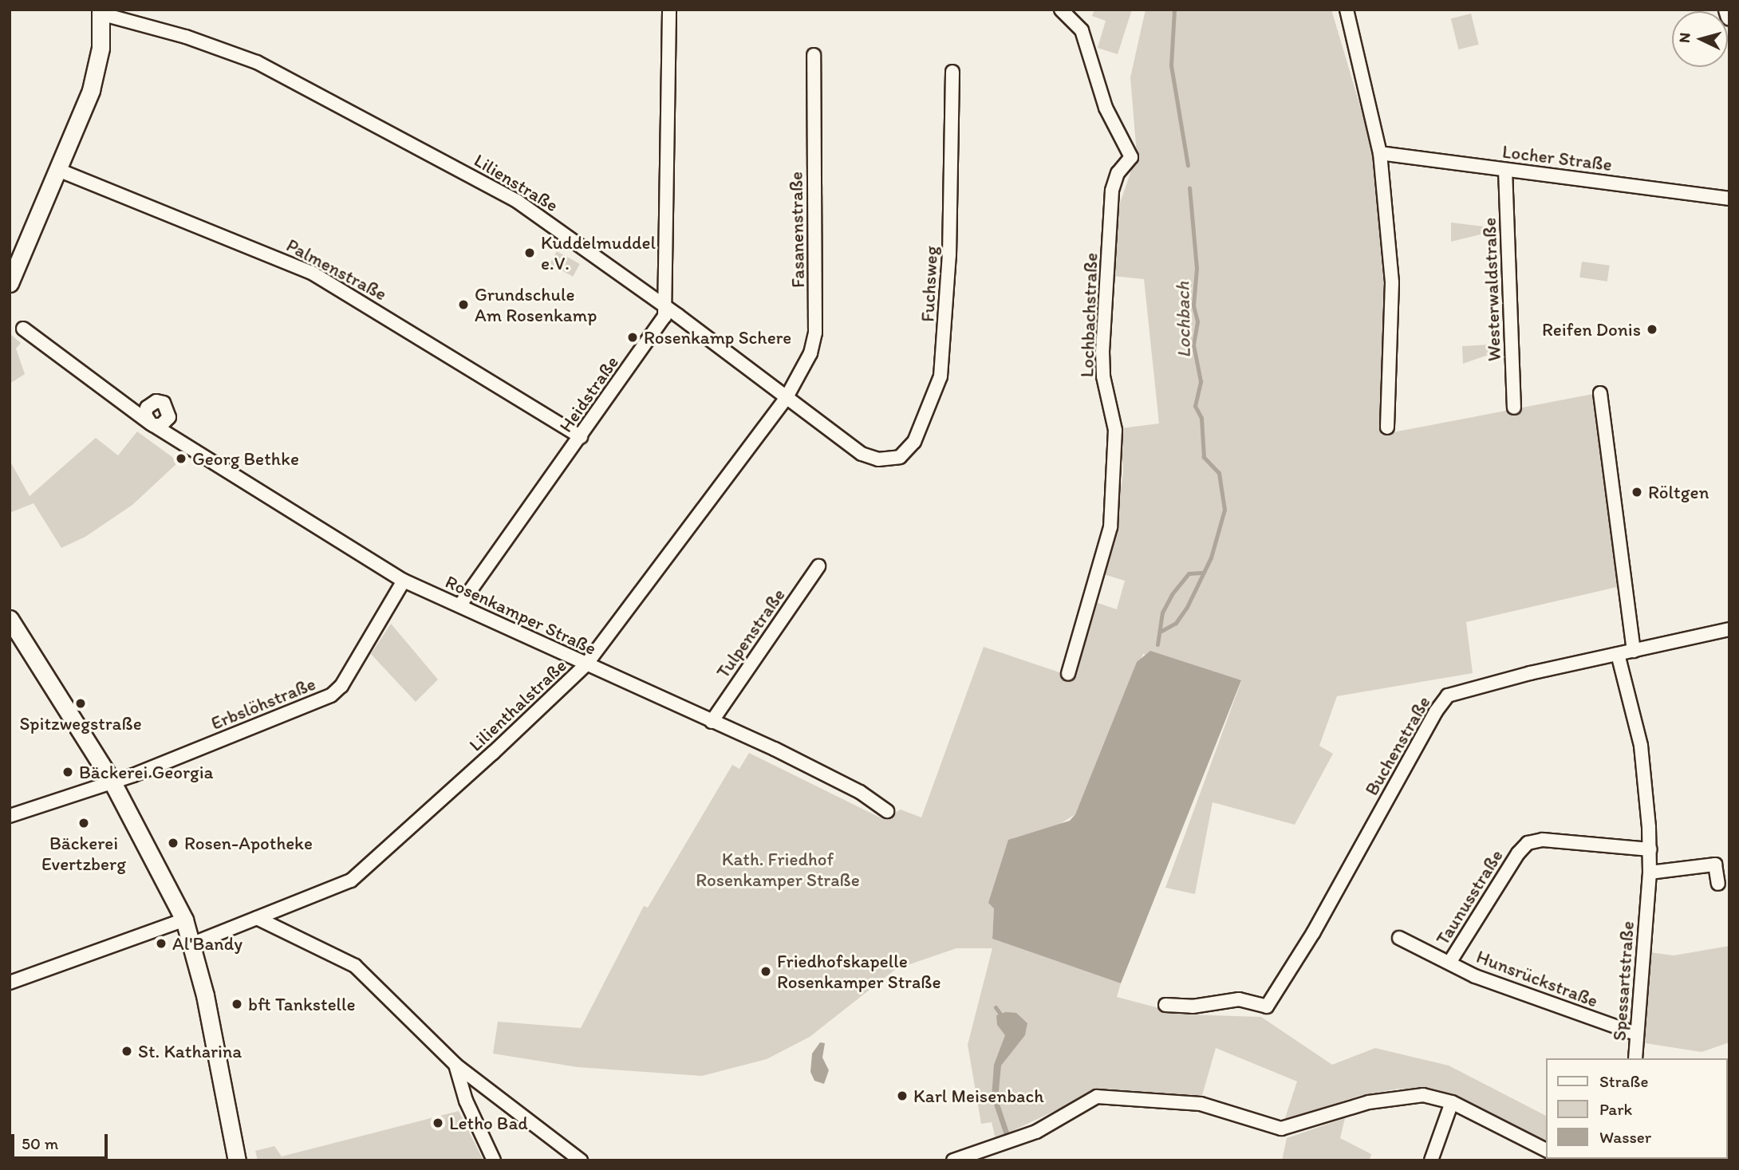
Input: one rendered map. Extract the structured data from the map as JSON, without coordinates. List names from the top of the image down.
{
  "streets": {
    "street": [
      "Locher Straße",
      "Lilienstraße",
      "Fasanenstraße",
      "Palmenstraße",
      "Fuchsweg",
      "Westerwaldstraße",
      "Lochbachstraße",
      "Heidstraße",
      "Rosenkamper Straße",
      "Tulpenstraße",
      "Erbslöhstraße",
      "Lilienthalstraße",
      "Buchenstraße",
      "Taunusstraße",
      "Hunsrückstraße",
      "Spessartstraße"
    ]
  },
  "crossings": [
    ["Locher Straße", "Westerwaldstraße"],
    ["Lilienstraße", "Fasanenstraße"],
    ["Lilienstraße", "Fuchsweg"],
    ["Lilienstraße", "Heidstraße"],
    ["Lilienstraße", "Lilienthalstraße"],
    ["Fasanenstraße", "Lilienthalstraße"],
    ["Palmenstraße", "Heidstraße"],
    ["Heidstraße", "Rosenkamper Straße"],
    ["Rosenkamper Straße", "Tulpenstraße"],
    ["Rosenkamper Straße", "Erbslöhstraße"],
    ["Rosenkamper Straße", "Lilienthalstraße"],
    ["Buchenstraße", "Spessartstraße"],
    ["Taunusstraße", "Hunsrückstraße"],
    ["Taunusstraße", "Spessartstraße"],
    ["Hunsrückstraße", "Spessartstraße"]
  ],
  "water": ["Lochbach"],
  "parks": ["Kath. Friedhof Rosenkamper Straße"],
  "places": [
    "Kuddelmuddel e.V.",
    "Grundschule Am Rosenkamp",
    "Reifen Donis",
    "Rosenkamp Schere",
    "Georg Bethke",
    "Röltgen",
    "Spitzwegstraße",
    "Bäckerei Georgia",
    "Bäckerei Evertzberg",
    "Rosen-Apotheke",
    "Al'Bandy",
    "Friedhofskapelle Rosenkamper Straße",
    "bft Tankstelle",
    "St. Katharina",
    "Karl Meisenbach",
    "Letho Bad"
  ],
  "legend": ["Straße", "Park", "Wasser"],
  "scale_bar": "50 m",
  "north": "left"
}
